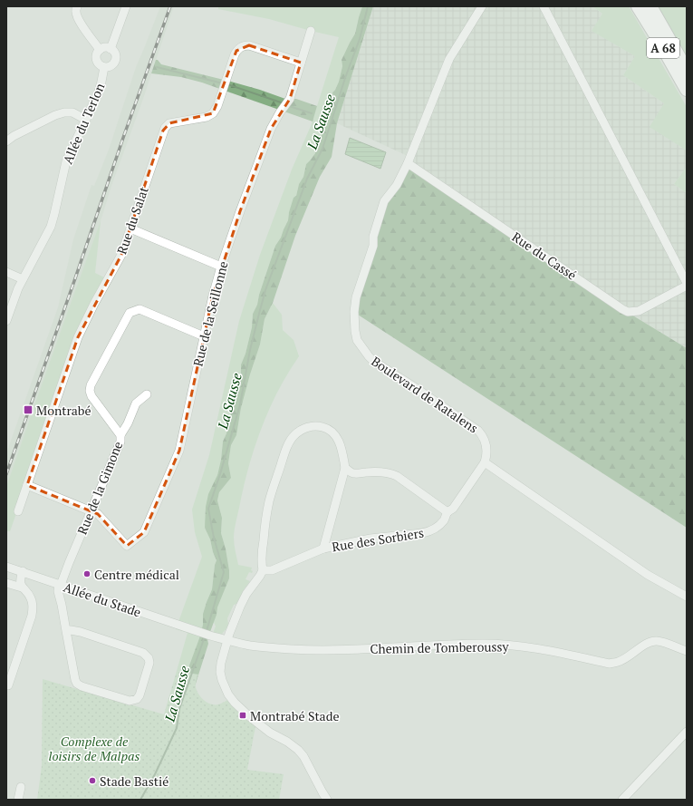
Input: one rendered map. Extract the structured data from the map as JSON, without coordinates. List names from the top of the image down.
{
  "streets": {
    "highway": ["A 68"],
    "street": [
      "Allée du Terlon",
      "Rue du Salat",
      "Rue du Cassé",
      "Rue de la Seillonne",
      "Boulevard de Ratalens",
      "Rue de la Gimone",
      "Rue des Sorbiers",
      "Allée du Stade",
      "Chemin de Tomberoussy"
    ]
  },
  "crossings": [
    ["Rue du Salat", "Rue de la Seillonne"],
    ["Rue du Cassé", "Boulevard de Ratalens"],
    ["Rue de la Seillonne", "Rue de la Gimone"],
    ["Boulevard de Ratalens", "Rue des Sorbiers"],
    ["Rue de la Gimone", "Allée du Stade"],
    ["Allée du Stade", "Chemin de Tomberoussy"]
  ],
  "water": ["La Sausse"],
  "parks": ["Complexe de loisirs de Malpas"],
  "places": {
    "transit": ["Montrabé", "Montrabé Stade"],
    "other": ["Centre médical", "Stade Bastié"]
  }
}
